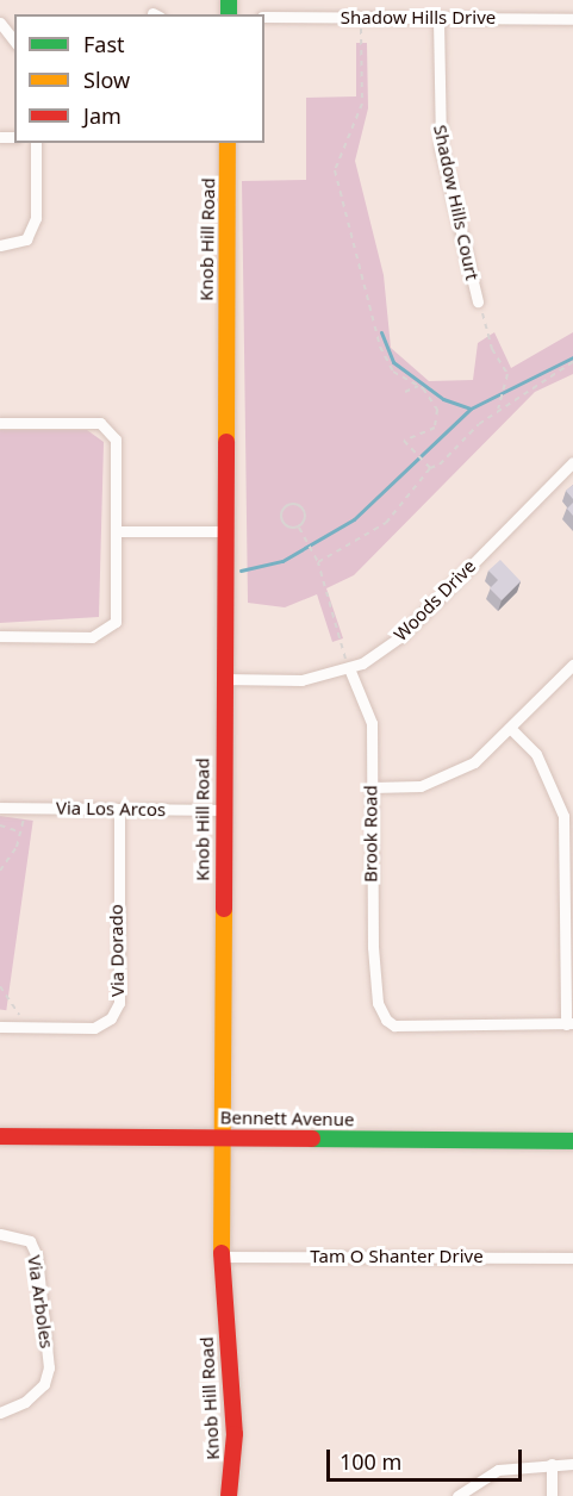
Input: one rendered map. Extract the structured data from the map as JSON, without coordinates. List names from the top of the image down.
{
  "streets": {
    "street": [
      "Shadow Hills Drive",
      "Shadow Hills Court",
      "Knob Hill Road",
      "Woods Drive",
      "Via Los Arcos",
      "Brook Road",
      "Via Dorado",
      "Bennett Avenue",
      "Tam O Shanter Drive",
      "Via Arboles"
    ]
  },
  "crossings": [
    ["Shadow Hills Drive", "Shadow Hills Court"],
    ["Knob Hill Road", "Woods Drive"],
    ["Knob Hill Road", "Via Los Arcos"],
    ["Knob Hill Road", "Bennett Avenue"],
    ["Knob Hill Road", "Tam O Shanter Drive"],
    ["Woods Drive", "Brook Road"],
    ["Via Los Arcos", "Via Dorado"]
  ],
  "legend": ["Fast", "Slow", "Jam"],
  "scale_bar": "100 m"
}
